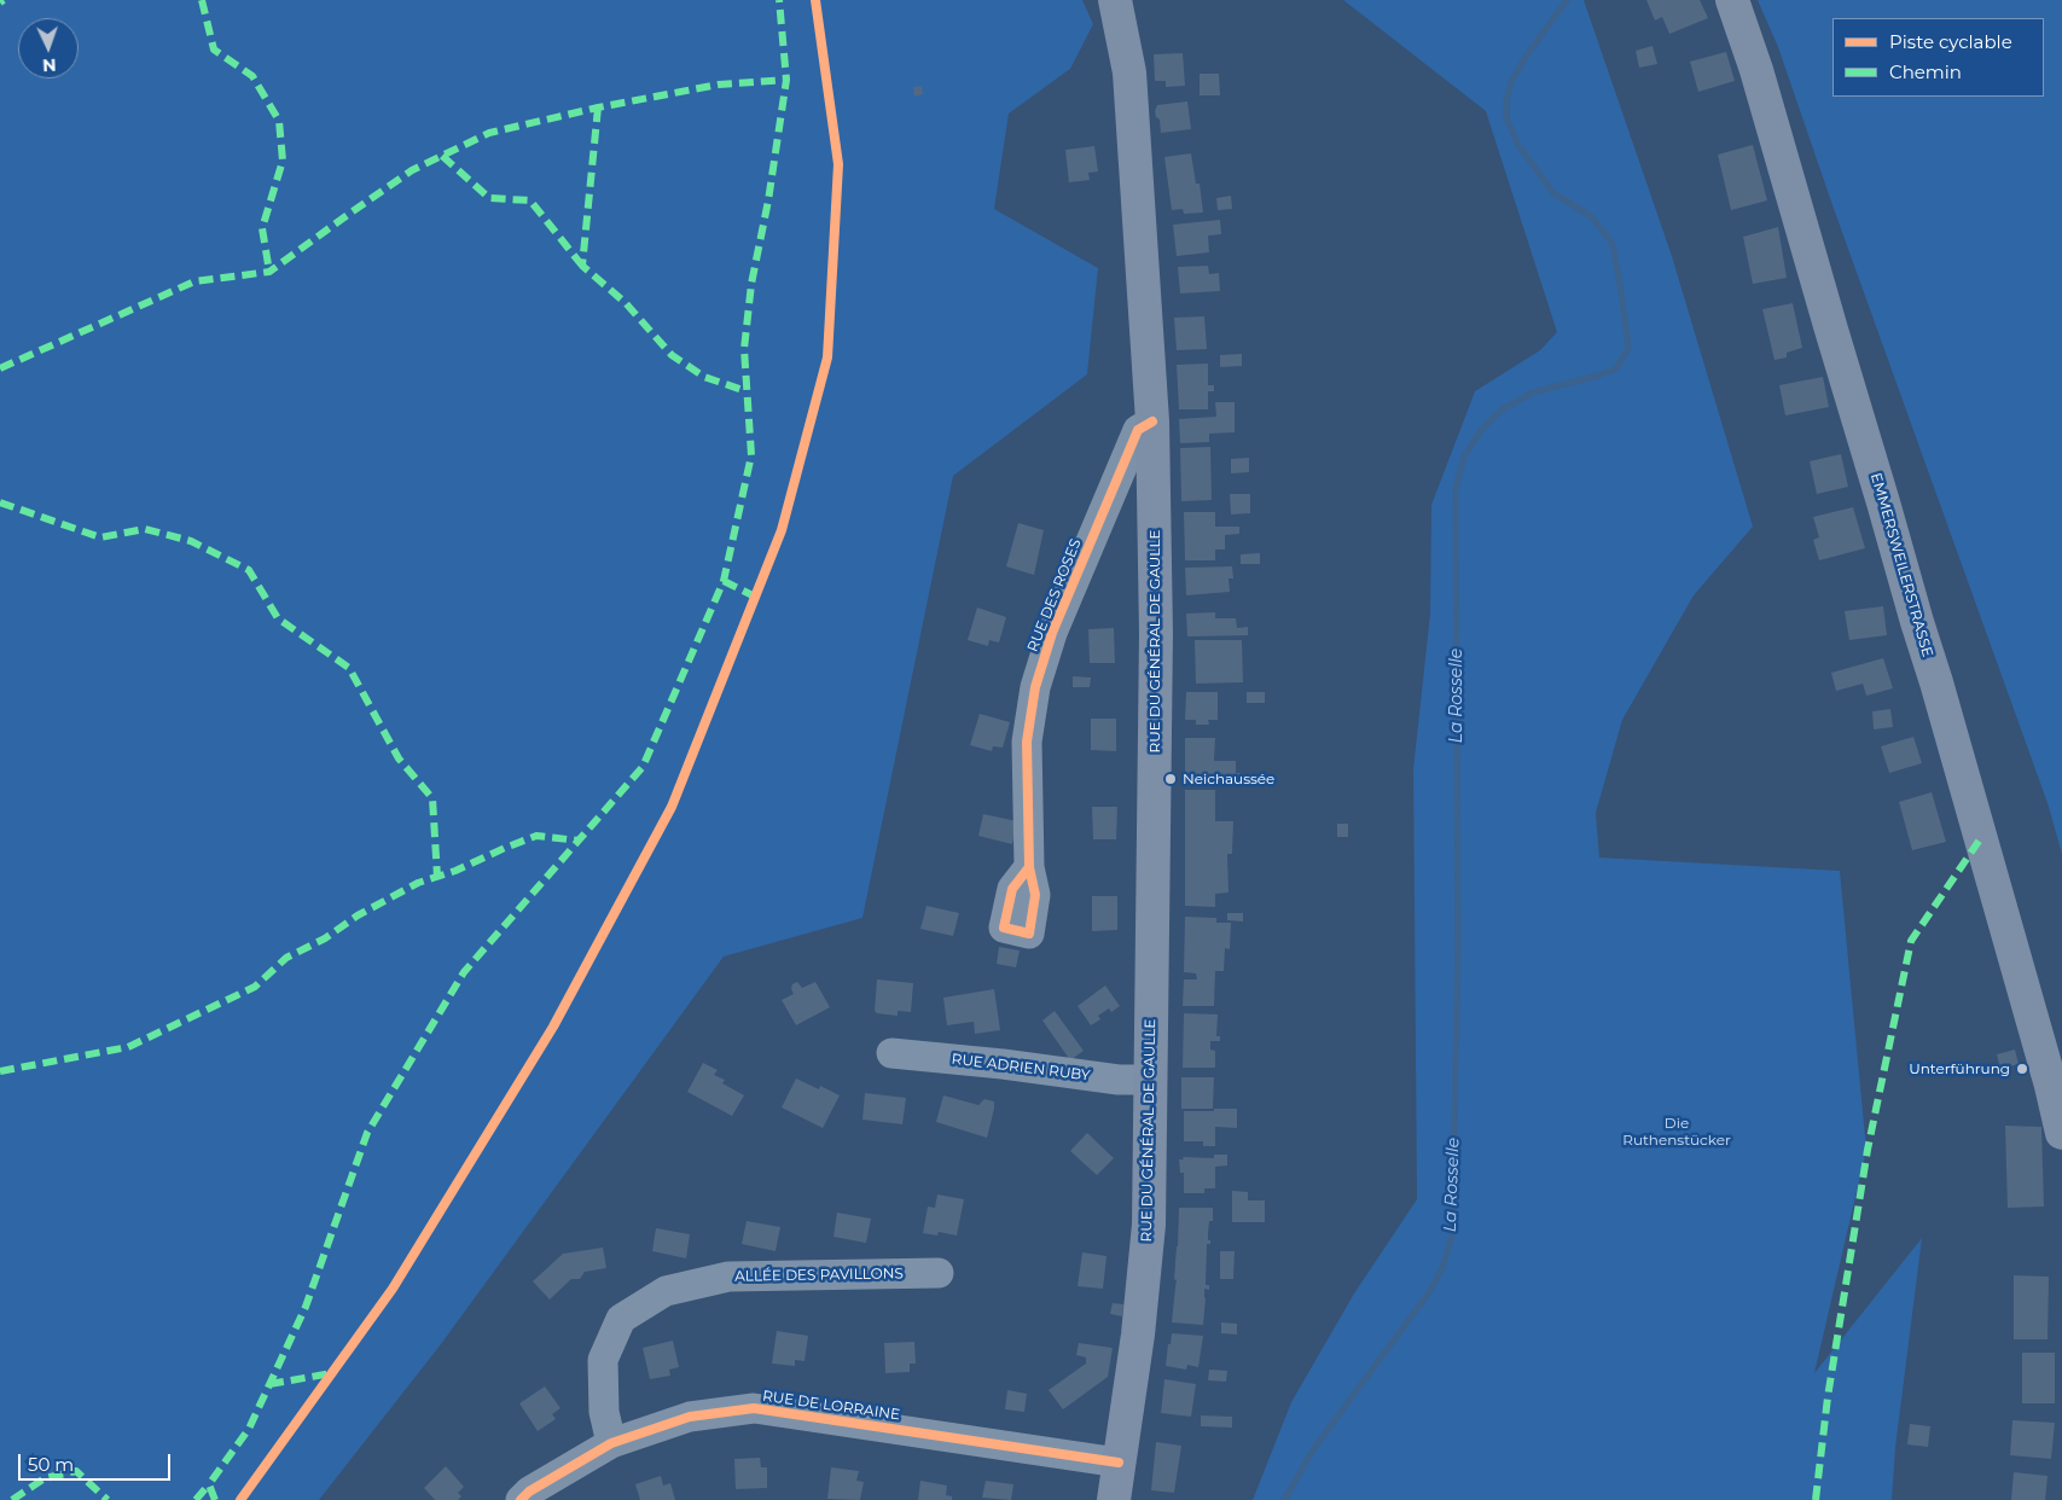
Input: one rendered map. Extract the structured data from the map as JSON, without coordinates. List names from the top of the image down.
{
  "streets": {
    "main road": ["EMMERSWEILERSTRASSE", "RUE DU GÉNÉRAL DE GAULLE"],
    "street": [
      "RUE DES ROSES",
      "RUE ADRIEN RUBY",
      "ALLÉE DES PAVILLONS",
      "RUE DE LORRAINE"
    ]
  },
  "crossings": [
    ["RUE DES ROSES", "RUE DU GÉNÉRAL DE GAULLE"],
    ["RUE DU GÉNÉRAL DE GAULLE", "RUE ADRIEN RUBY"],
    ["RUE DU GÉNÉRAL DE GAULLE", "RUE DE LORRAINE"],
    ["ALLÉE DES PAVILLONS", "RUE DE LORRAINE"]
  ],
  "water": ["La Rosselle"],
  "parks": ["Die Ruthenstücker"],
  "places": ["Neichaussée", "Unterführung"],
  "legend": ["Piste cyclable", "Chemin"],
  "scale_bar": "50 m",
  "north": "bottom"
}
